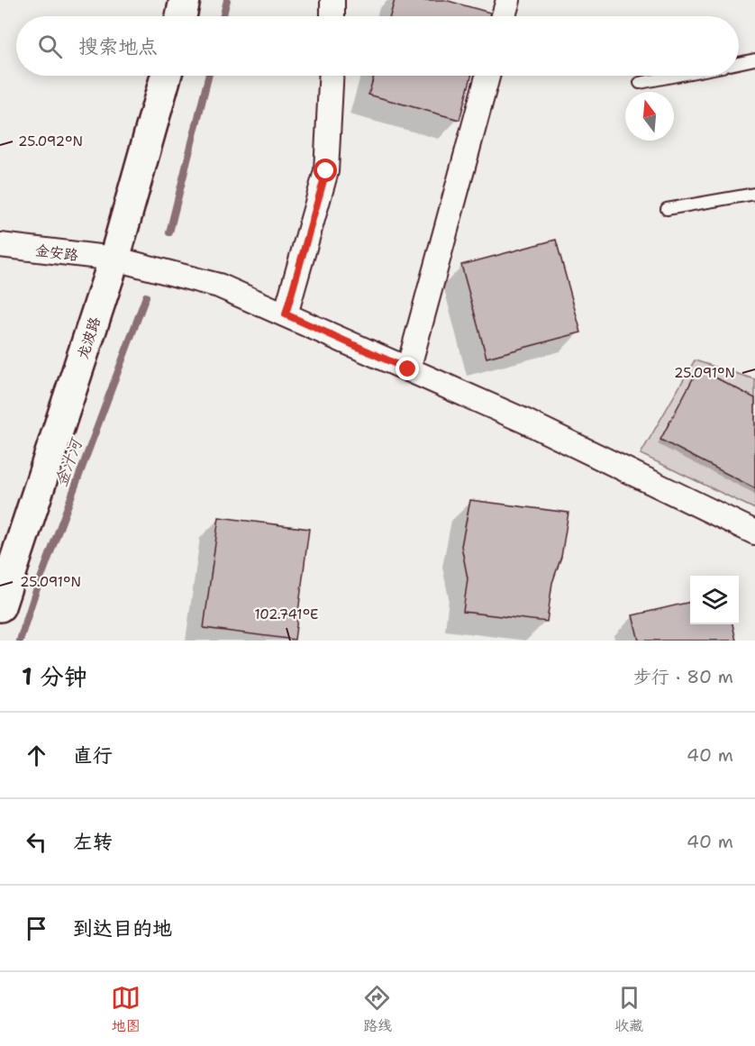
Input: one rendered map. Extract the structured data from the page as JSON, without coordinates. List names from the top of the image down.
{
  "streets": {
    "street": ["金安路", "龙波路"]
  },
  "crossings": [
    ["金安路", "龙波路"]
  ],
  "water": ["金汁河"],
  "north": "top",
  "page": {
    "search": "搜索地点",
    "heading": ["1 分钟", "步行 · 80 m"],
    "list": [
      ["直行", "40 m"],
      ["左转", "40 m"],
      "到达目的地"
    ],
    "nav": ["地图", "路线", "收藏"]
  },
  "coordinates": ["25.092°N", "25.091°N", "102.741°E"]
}
